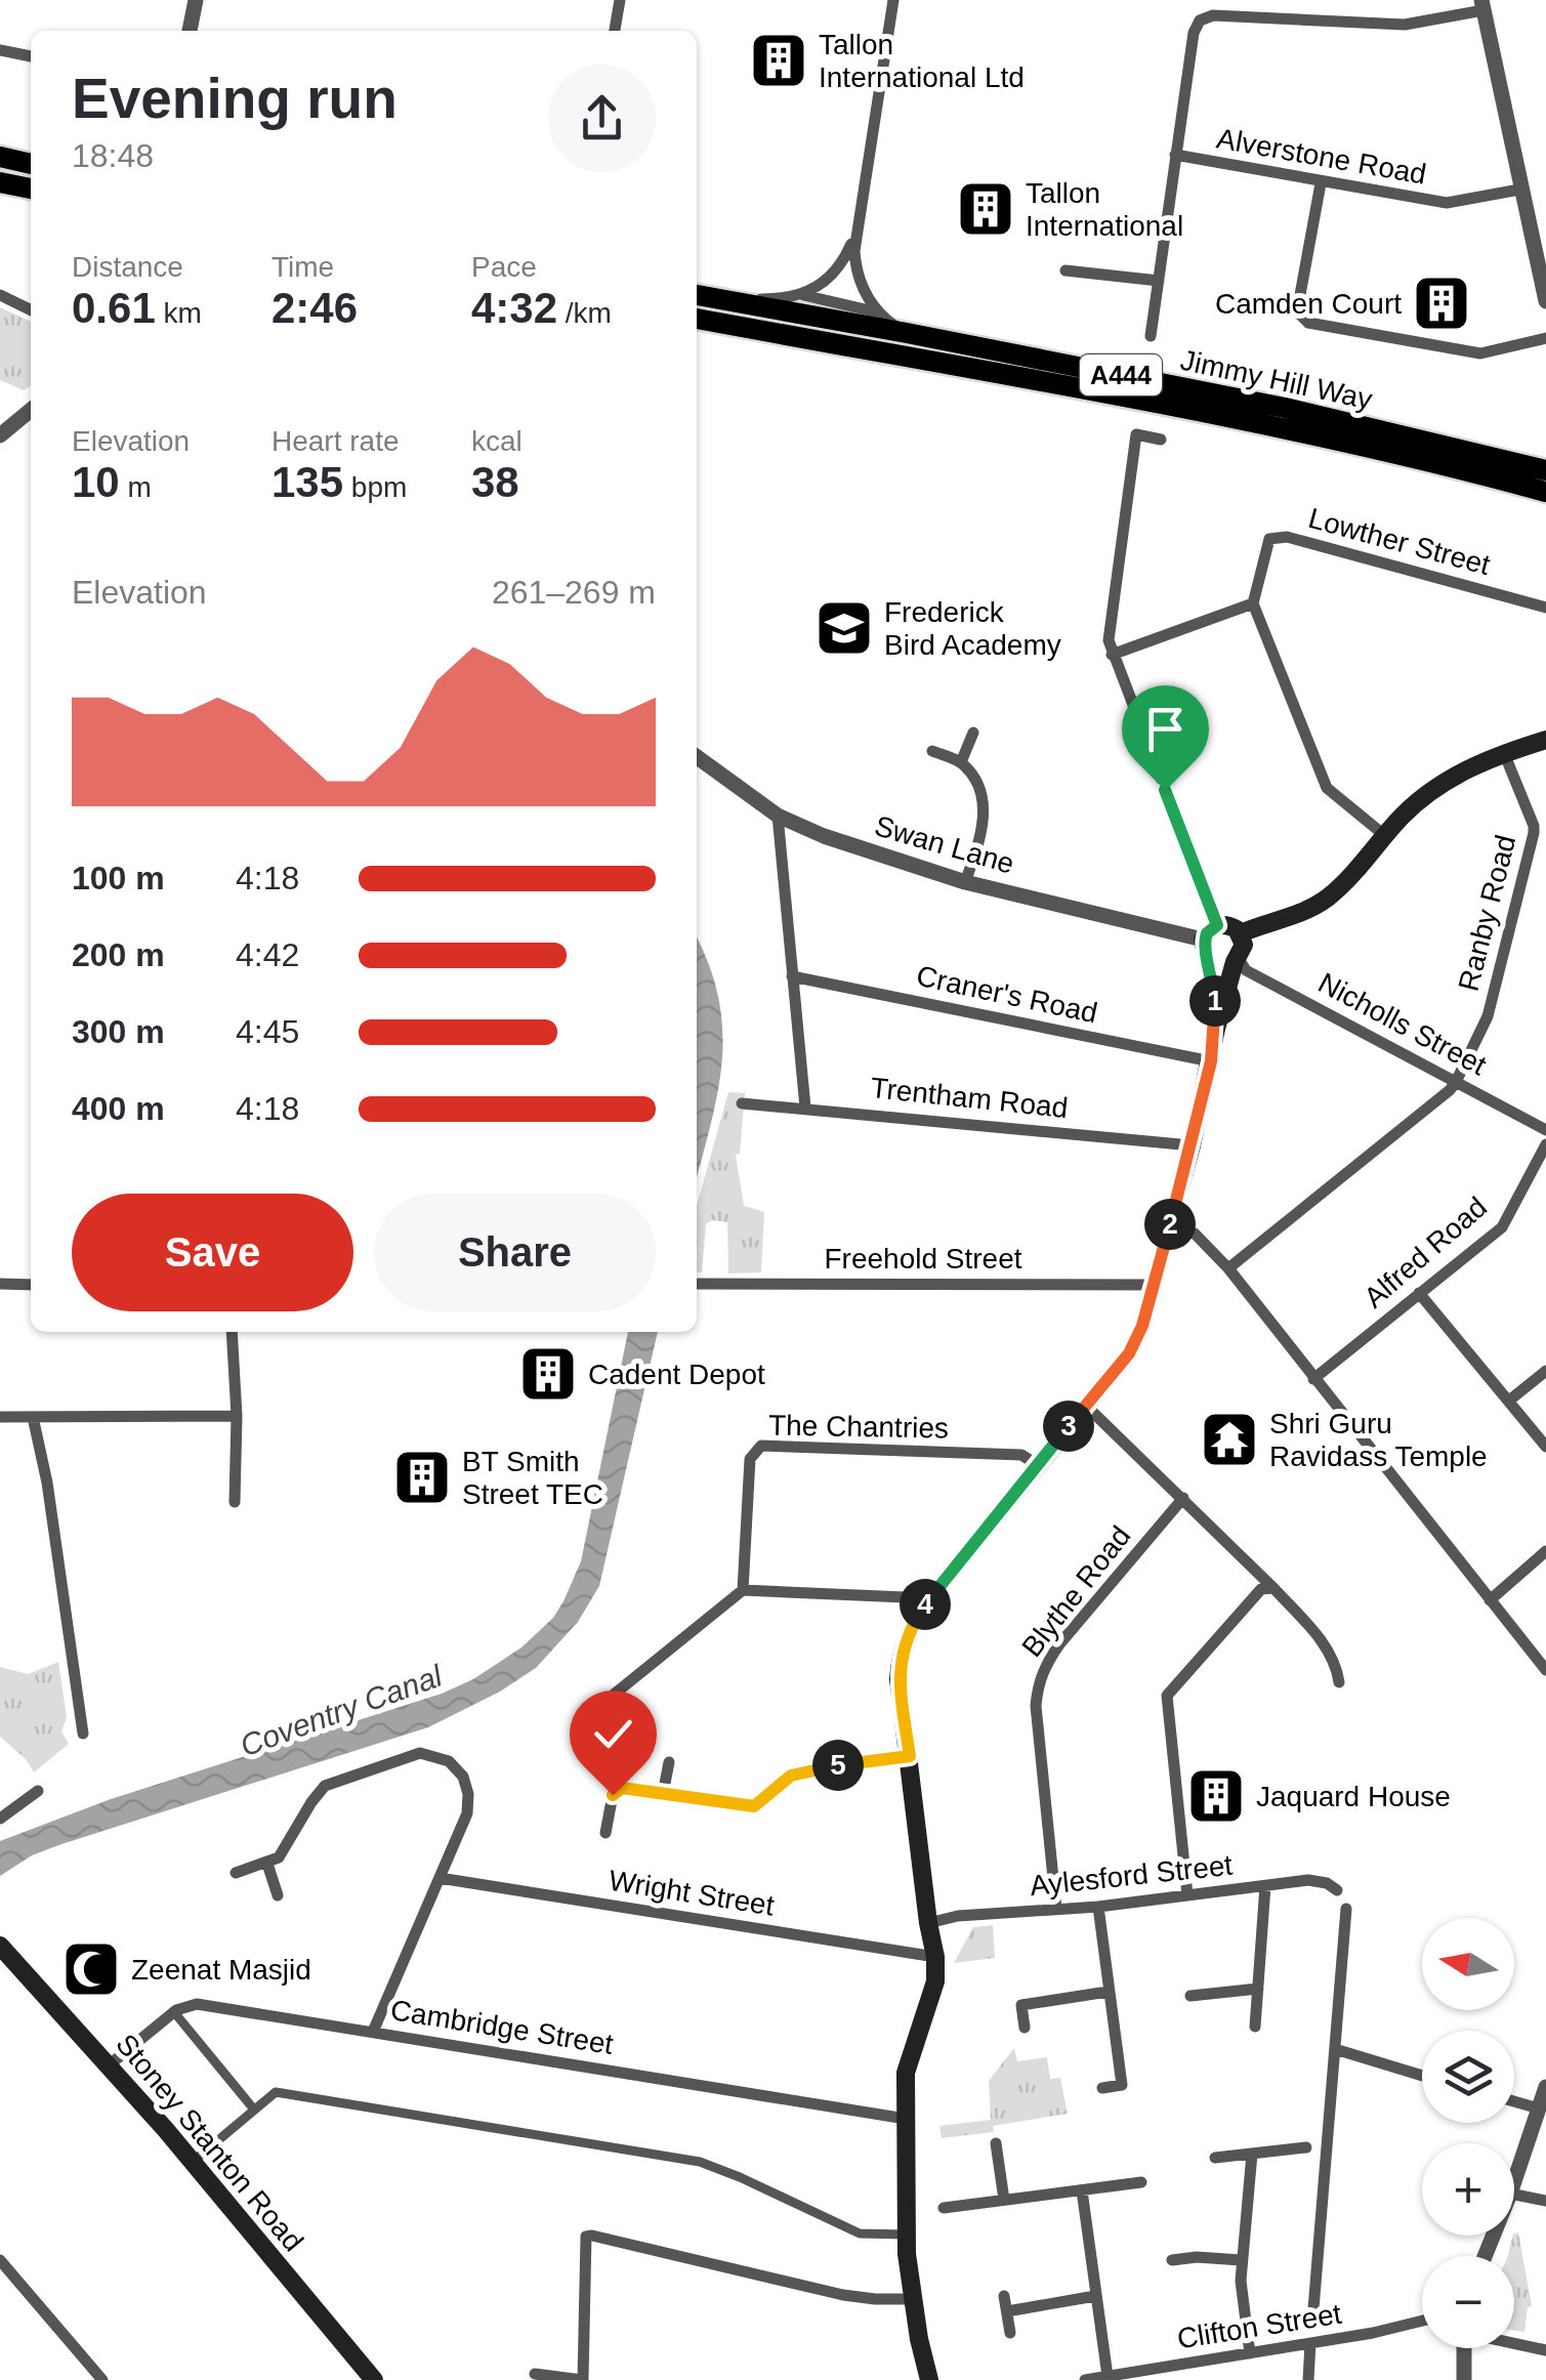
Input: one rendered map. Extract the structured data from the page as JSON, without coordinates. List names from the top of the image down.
{
  "streets": {
    "highway": ["A444", "Jimmy Hill Way"],
    "main road": ["Stoney Stanton Road"],
    "street": [
      "Alverstone Road",
      "Lowther Street",
      "Swan Lane",
      "Ranby Road",
      "Craner's Road",
      "Nicholls Street",
      "Trentham Road",
      "Alfred Road",
      "Freehold Street",
      "The Chantries",
      "Blythe Road",
      "Aylesford Street",
      "Wright Street",
      "Cambridge Street",
      "Clifton Street"
    ]
  },
  "crossings": [
    ["Swan Lane", "Nicholls Street"],
    ["Ranby Road", "Nicholls Street"],
    ["Blythe Road", "Aylesford Street"]
  ],
  "water": ["Coventry Canal"],
  "places": {
    "building": [
      "Tallon International Ltd",
      "Tallon International",
      "Camden Court",
      "Cadent Depot",
      "BT Smith Street TEC",
      "Jaquard House"
    ],
    "school or university": ["Frederick Bird Academy"],
    "temple": ["Shri Guru Ravidass Temple"],
    "mosque": ["Zeenat Masjid"]
  },
  "north": "left",
  "page": {
    "heading": ["Evening run", "18:48"],
    "stats": [
      ["Distance", "0.61 km"],
      ["Time", "2:46"],
      ["Pace", "4:32 /km"],
      ["Elevation", "10 m"],
      ["Heart rate", "135 bpm"],
      ["kcal", "38"]
    ],
    "chart": ["Elevation", "261–269 m"],
    "list": [
      {
        "name": "100 m",
        "note": "4:18"
      },
      {
        "name": "200 m",
        "note": "4:42"
      },
      {
        "name": "300 m",
        "note": "4:45"
      },
      {
        "name": "400 m",
        "note": "4:18"
      }
    ],
    "pins": [
      "1",
      "2",
      "3",
      "4",
      "5"
    ],
    "buttons": ["Save", "Share"],
    "map_buttons": ["+", "−"]
  }
}
